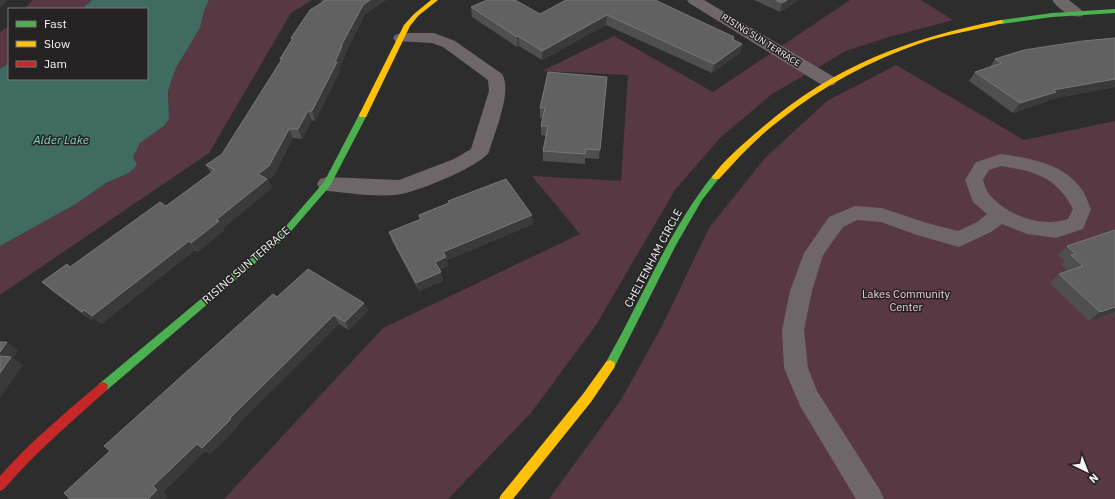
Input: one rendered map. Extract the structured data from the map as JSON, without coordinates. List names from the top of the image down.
{
  "streets": {
    "street": ["RISING SUN TERRACE", "CHELTENHAM CIRCLE"]
  },
  "crossings": [
    ["RISING SUN TERRACE", "CHELTENHAM CIRCLE"]
  ],
  "water": ["Alder Lake"],
  "parks": ["Lakes Community Center"],
  "legend": ["Fast", "Slow", "Jam"],
  "north": "bottom right"
}
